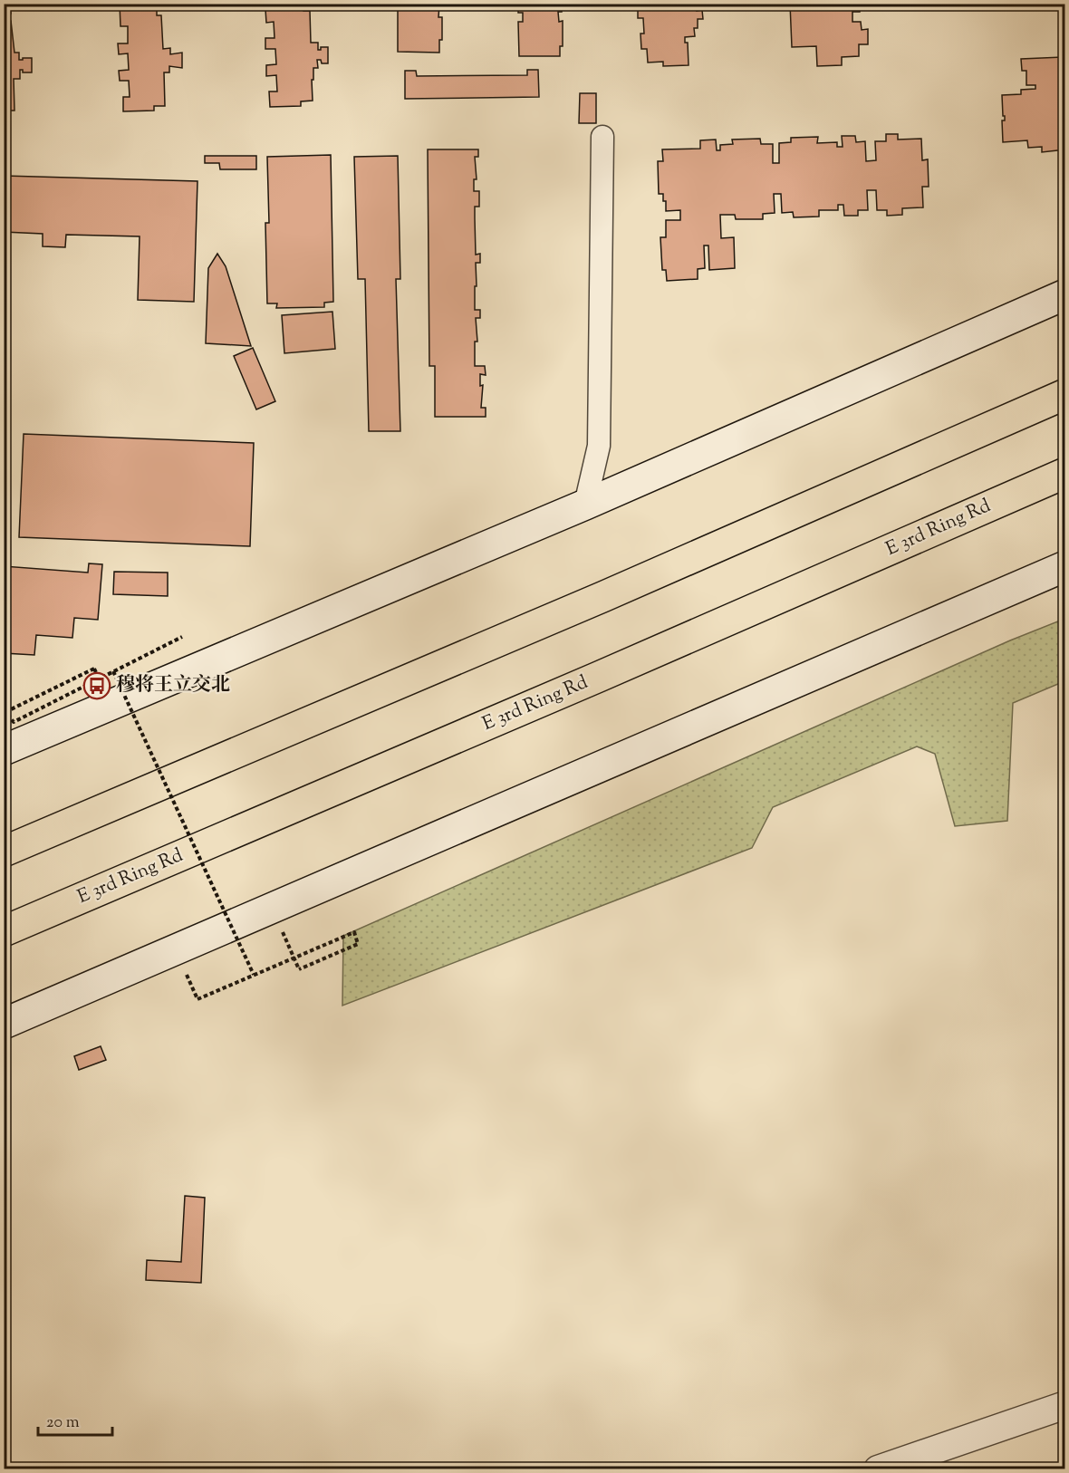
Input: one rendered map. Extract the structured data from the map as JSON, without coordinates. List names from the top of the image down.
{
  "streets": {
    "highway": ["E 3rd Ring Rd"]
  },
  "places": {
    "bus stop": ["穆将王立交北"]
  },
  "scale_bar": "20 m"
}
